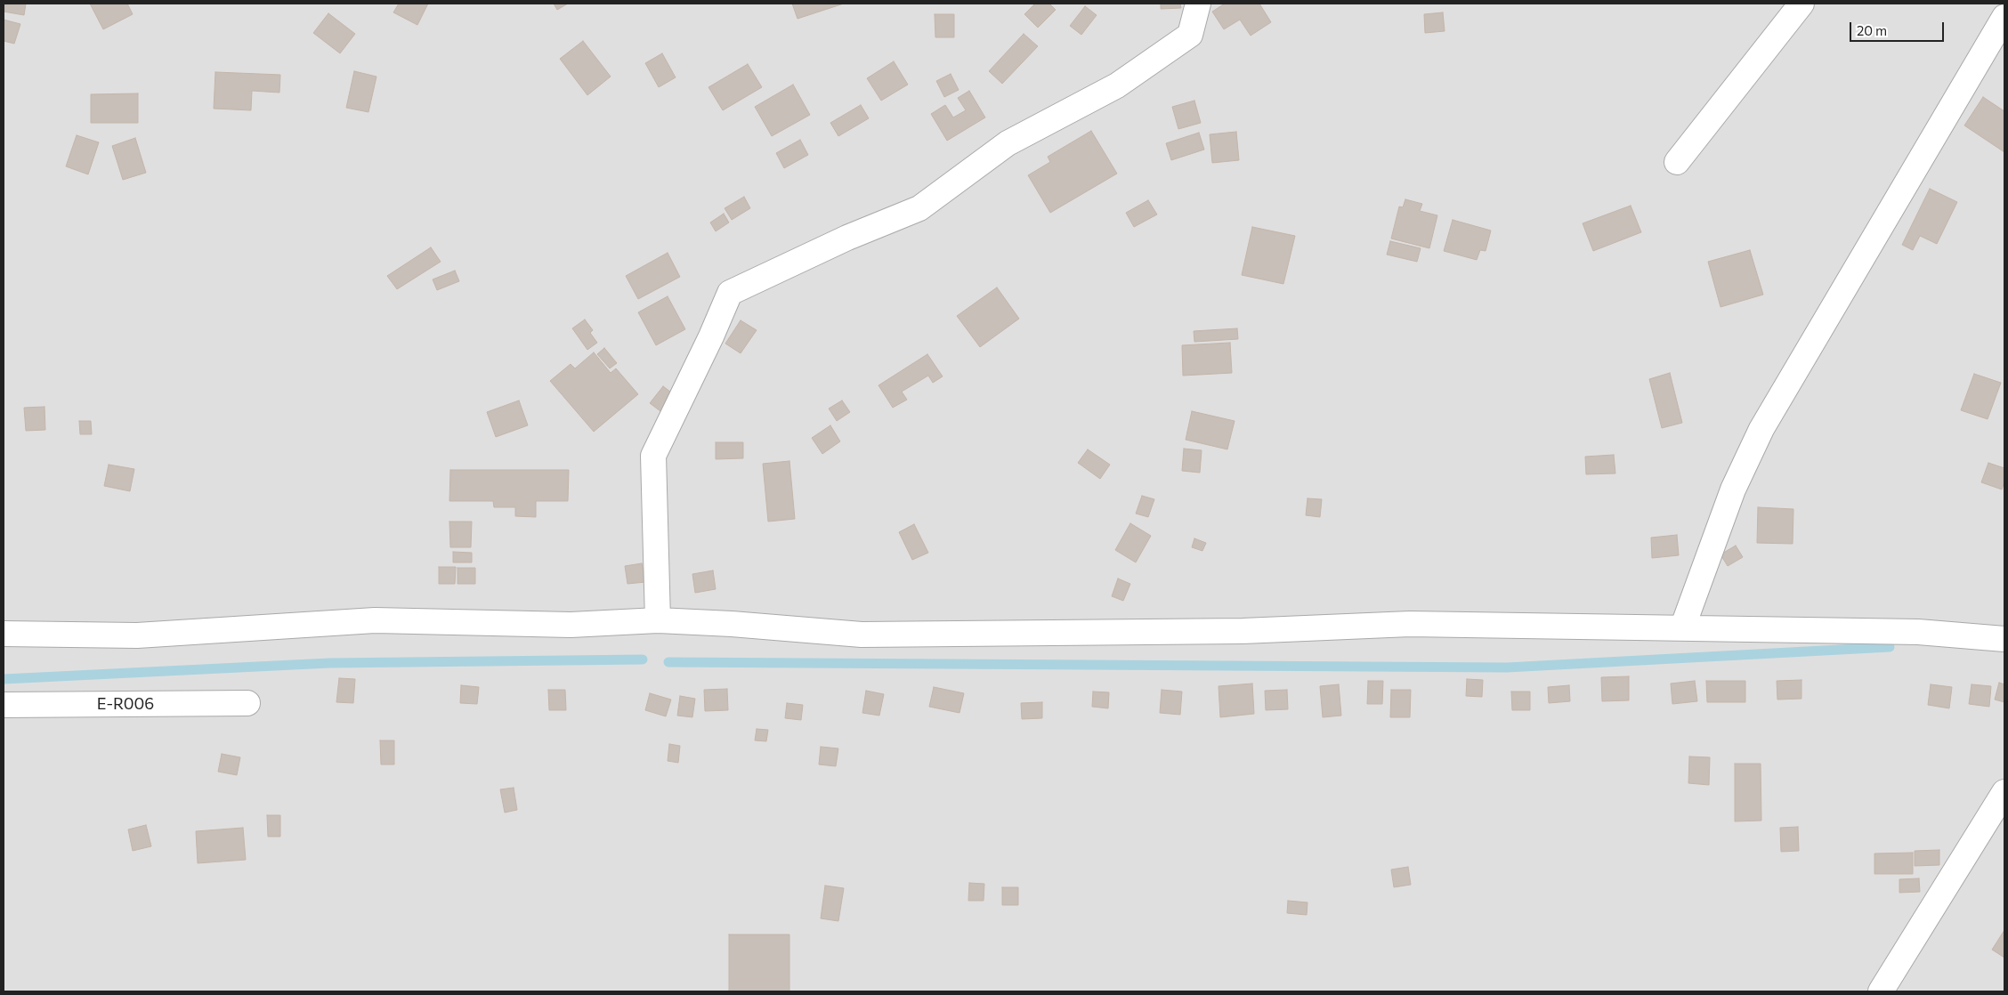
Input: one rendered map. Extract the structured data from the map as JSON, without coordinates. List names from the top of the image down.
{
  "streets": {
    "street": ["E-R006"]
  },
  "scale_bar": "20 m"
}
